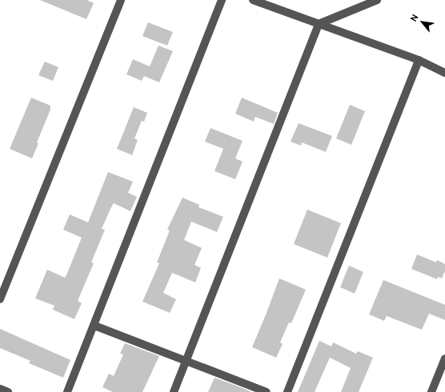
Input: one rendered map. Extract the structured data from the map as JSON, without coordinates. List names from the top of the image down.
{
  "north": "top left"
}
